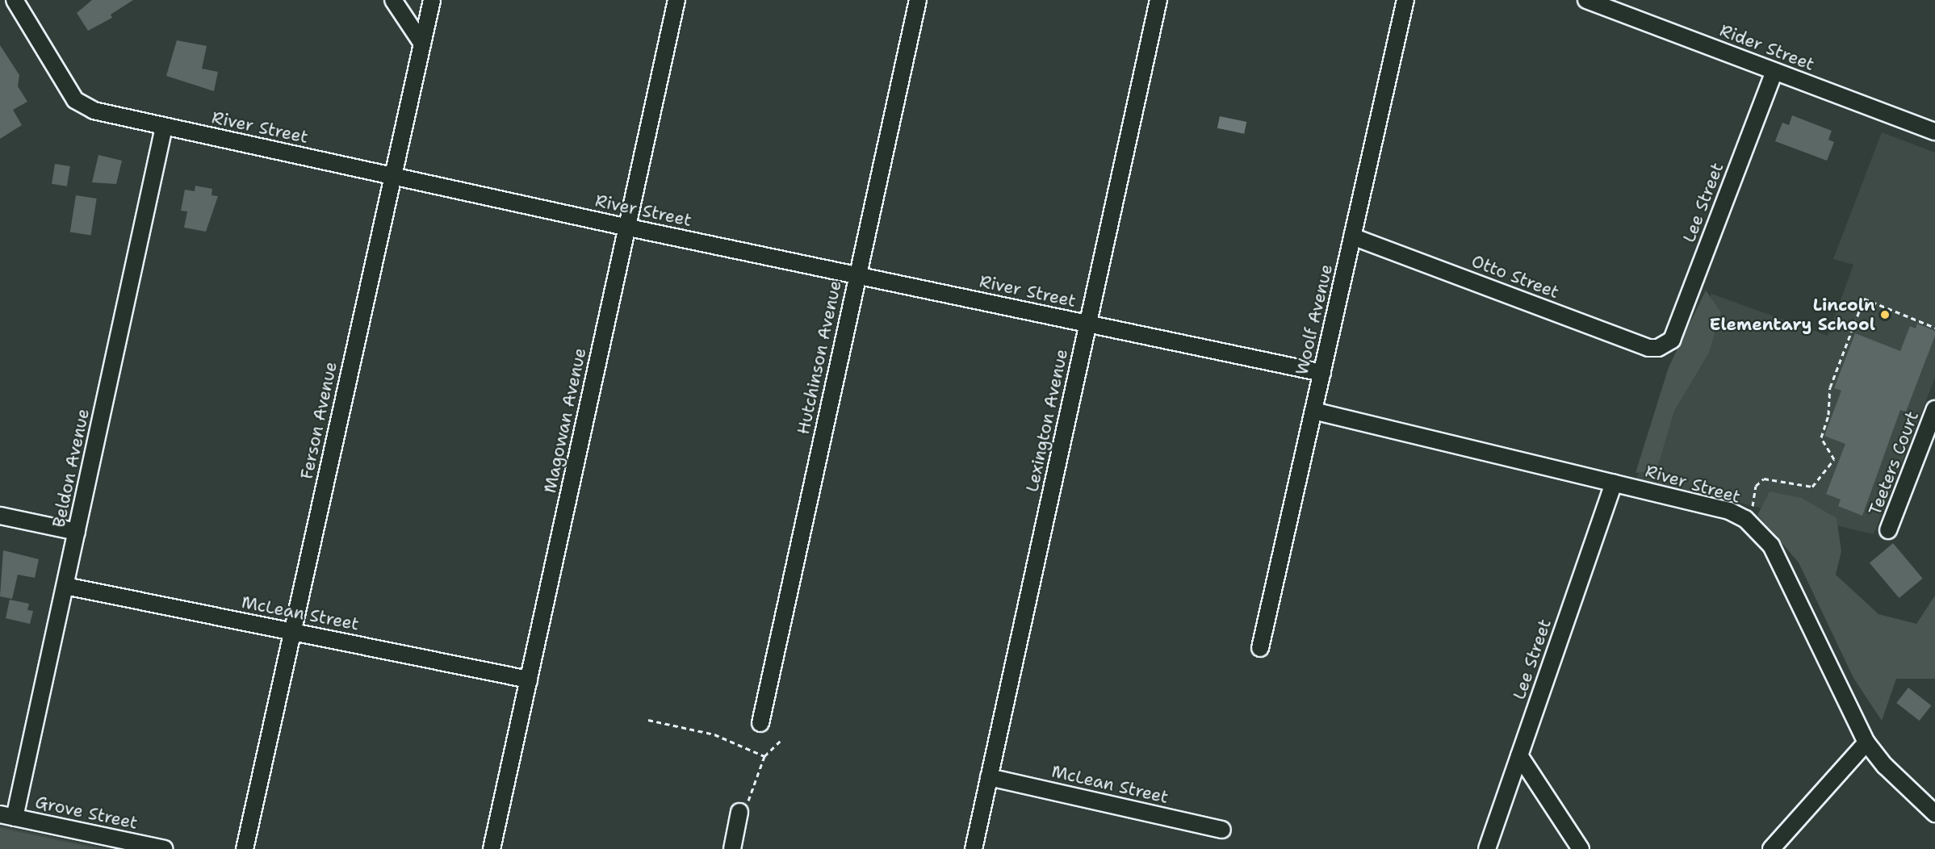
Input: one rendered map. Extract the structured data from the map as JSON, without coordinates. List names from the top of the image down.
{
  "streets": {
    "street": [
      "Rider Street",
      "River Street",
      "Lee Street",
      "Otto Street",
      "Woolf Avenue",
      "Hutchinson Avenue",
      "Ferson Avenue",
      "Magowan Avenue",
      "Lexington Avenue",
      "Teeters Court",
      "Beldon Avenue",
      "McLean Street",
      "Grove Street"
    ]
  },
  "crossings": [
    ["Rider Street", "Lee Street"],
    ["River Street", "Lee Street"],
    ["River Street", "Woolf Avenue"],
    ["River Street", "Hutchinson Avenue"],
    ["River Street", "Ferson Avenue"],
    ["River Street", "Magowan Avenue"],
    ["River Street", "Lexington Avenue"],
    ["River Street", "Beldon Avenue"],
    ["Lee Street", "Otto Street"],
    ["Otto Street", "Woolf Avenue"],
    ["Ferson Avenue", "McLean Street"],
    ["Magowan Avenue", "McLean Street"],
    ["Lexington Avenue", "McLean Street"],
    ["Beldon Avenue", "McLean Street"],
    ["Beldon Avenue", "Grove Street"]
  ],
  "places": ["Lincoln Elementary School"]
}
